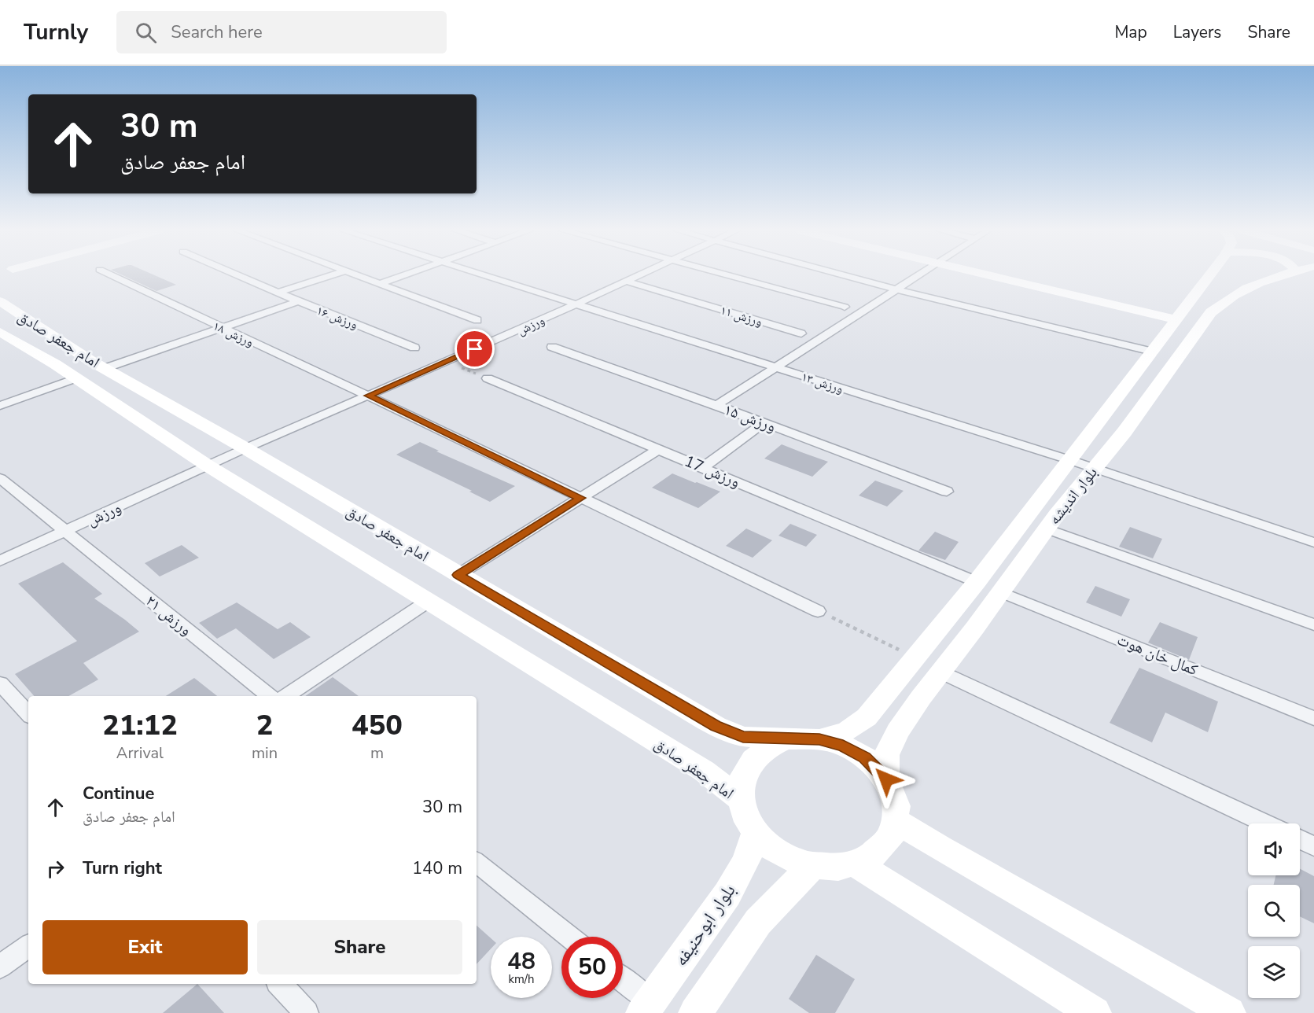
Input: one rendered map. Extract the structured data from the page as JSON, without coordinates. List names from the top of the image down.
{
  "streets": {
    "street": [
      "ورزش ۱۱",
      "ورزش ۱۶",
      "ورزش",
      "ورزش ۱۸",
      "امام جعفر صادق",
      "ورزش ۱۳",
      "ورزش ۱۵",
      "ورزش 17",
      "بلوار اندیشه",
      "ورزش ۲۱",
      "کمال خان هوت",
      "بلوار ابوحنیفه"
    ]
  },
  "crossings": [
    ["ورزش ۱۱", "ورزش"],
    ["ورزش", "ورزش ۱۸"],
    ["ورزش", "امام جعفر صادق"],
    ["ورزش", "ورزش ۱۳"],
    ["ورزش", "ورزش ۲۱"],
    ["امام جعفر صادق", "بلوار اندیشه"],
    ["امام جعفر صادق", "بلوار ابوحنیفه"],
    ["ورزش ۱۳", "بلوار اندیشه"],
    ["ورزش 17", "بلوار اندیشه"],
    ["بلوار اندیشه", "کمال خان هوت"],
    ["بلوار اندیشه", "بلوار ابوحنیفه"]
  ],
  "page": {
    "header": "Turnly",
    "search": "Search here",
    "nav": ["Map", "Layers", "Share"],
    "turn": ["30 m", "امام جعفر صادق"],
    "eta": [
      "21:12",
      "Arrival",
      "2",
      "min",
      "450",
      "m"
    ],
    "list": [
      {
        "name": "Continue",
        "note": "امام جعفر صادق",
        "value": "30 m"
      },
      {
        "name": "Turn right",
        "value": "140 m"
      }
    ],
    "buttons": ["Exit", "Share"],
    "speed": "48 km/h",
    "limit": "50"
  }
}
